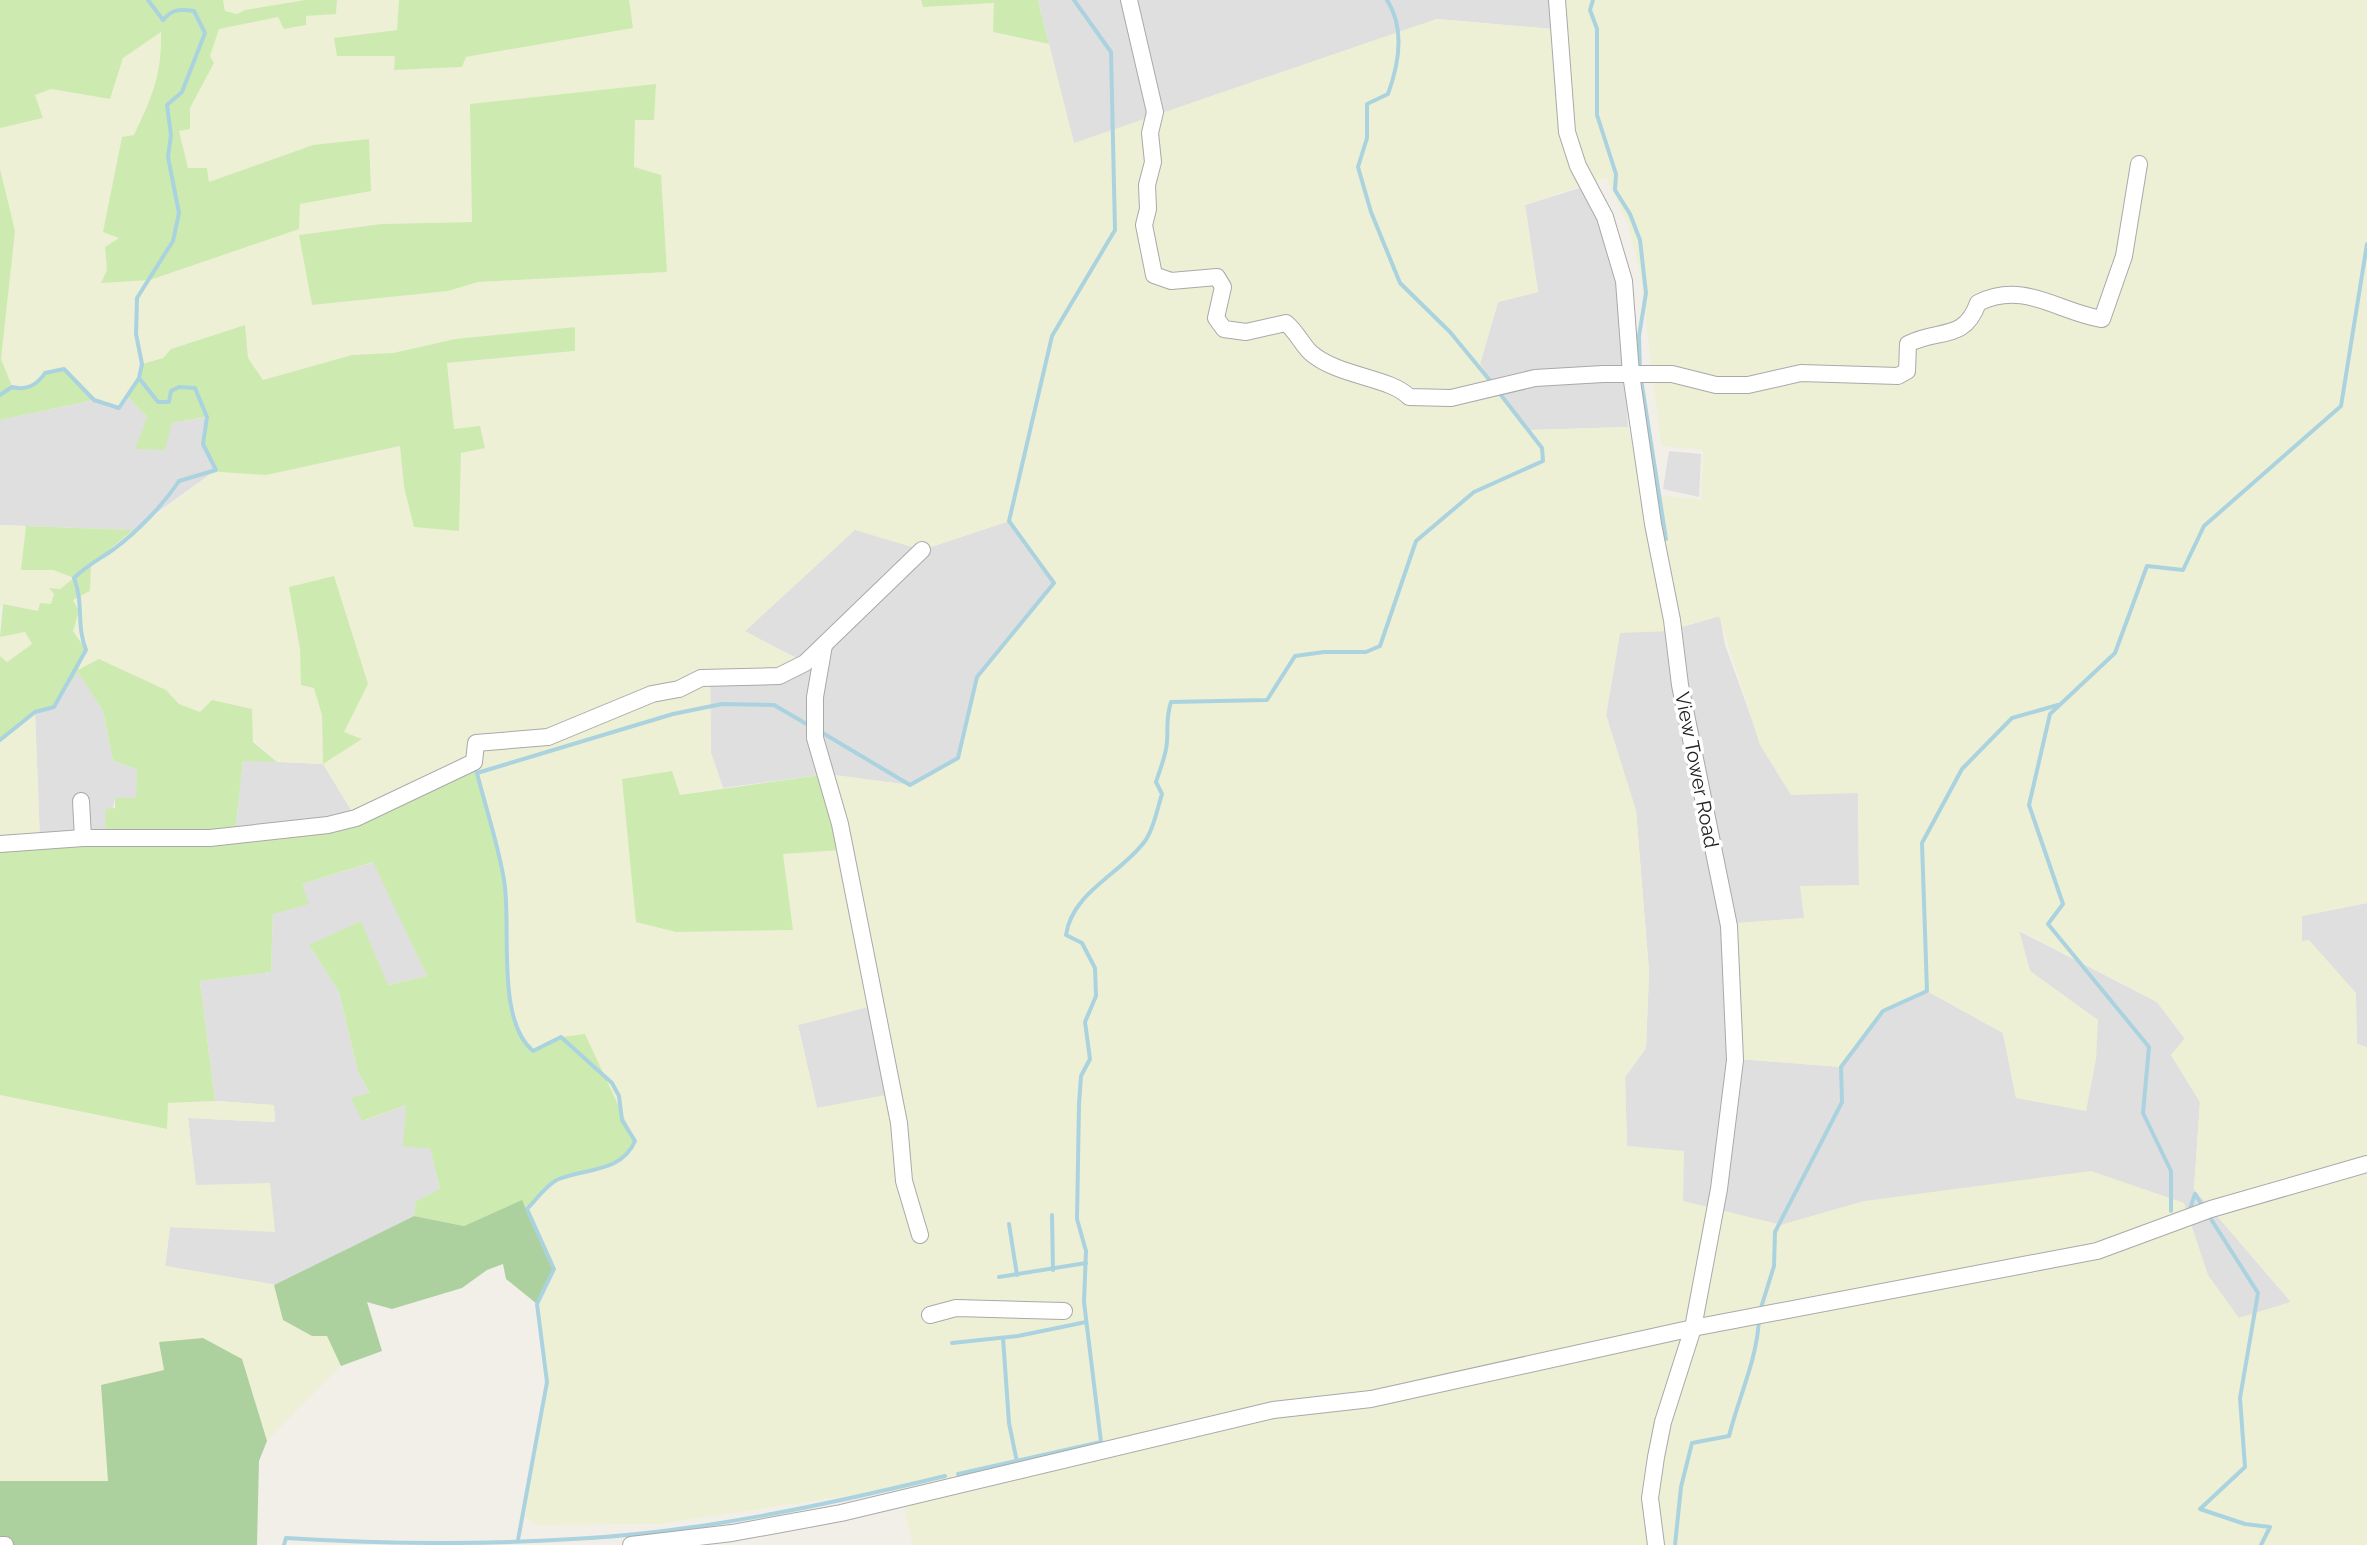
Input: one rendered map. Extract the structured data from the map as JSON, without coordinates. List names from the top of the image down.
{
  "streets": {
    "street": ["View Tower Road"]
  }
}
